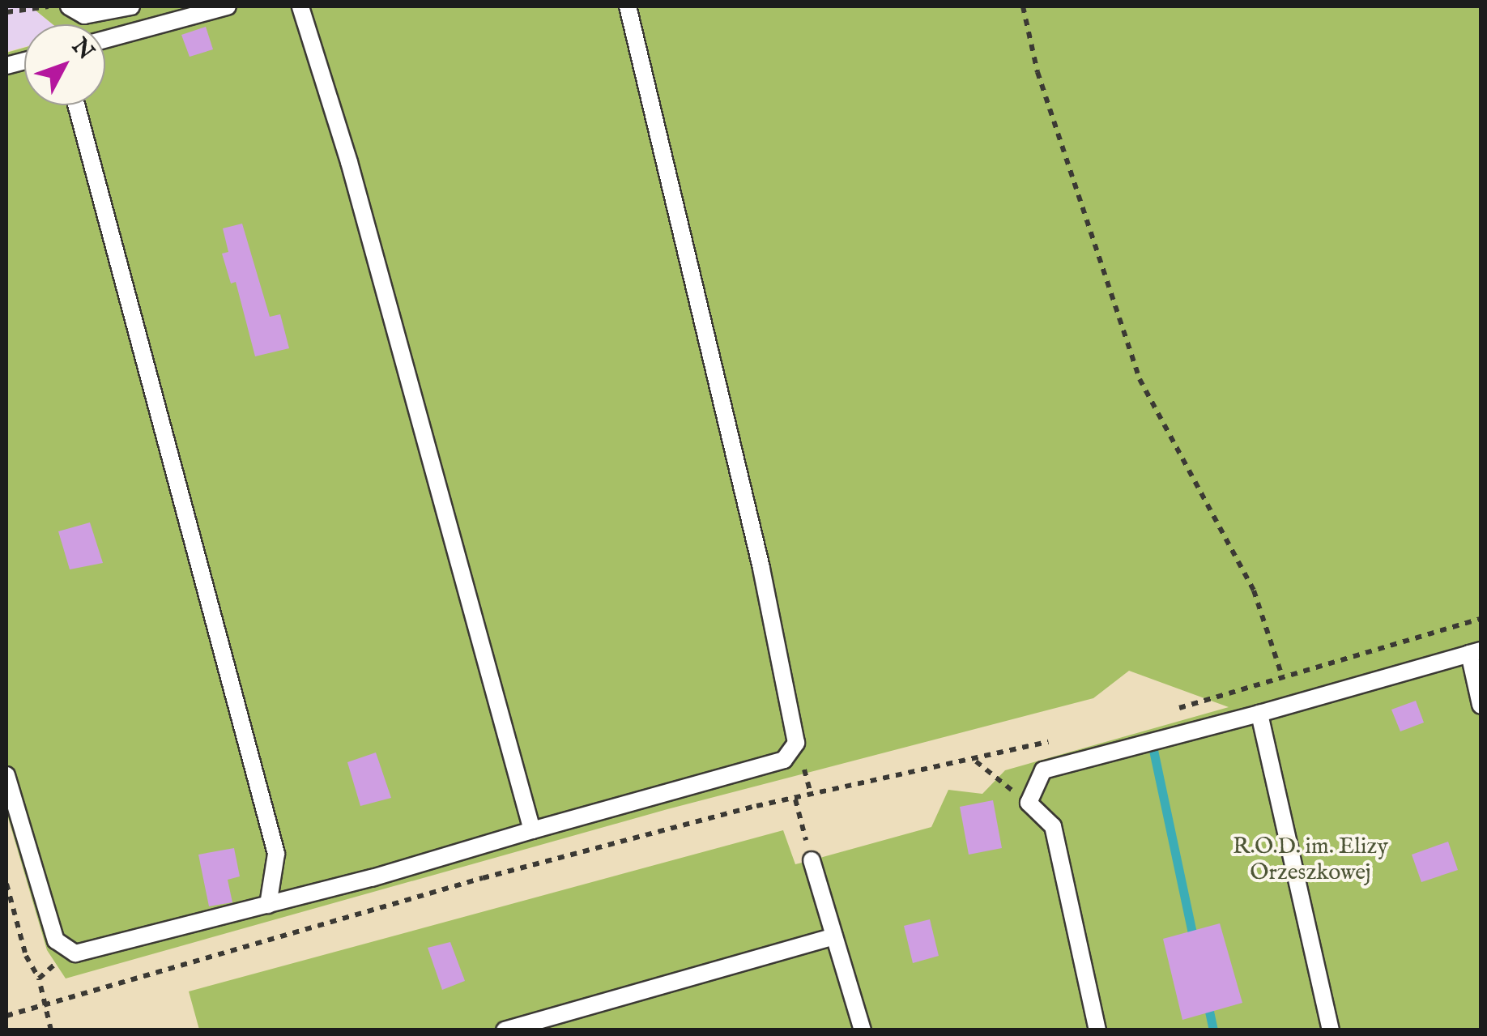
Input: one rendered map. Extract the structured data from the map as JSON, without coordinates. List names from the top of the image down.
{
  "parks": ["R.O.D. im. Elizy Orzeszkowej"],
  "north": "top right"
}
